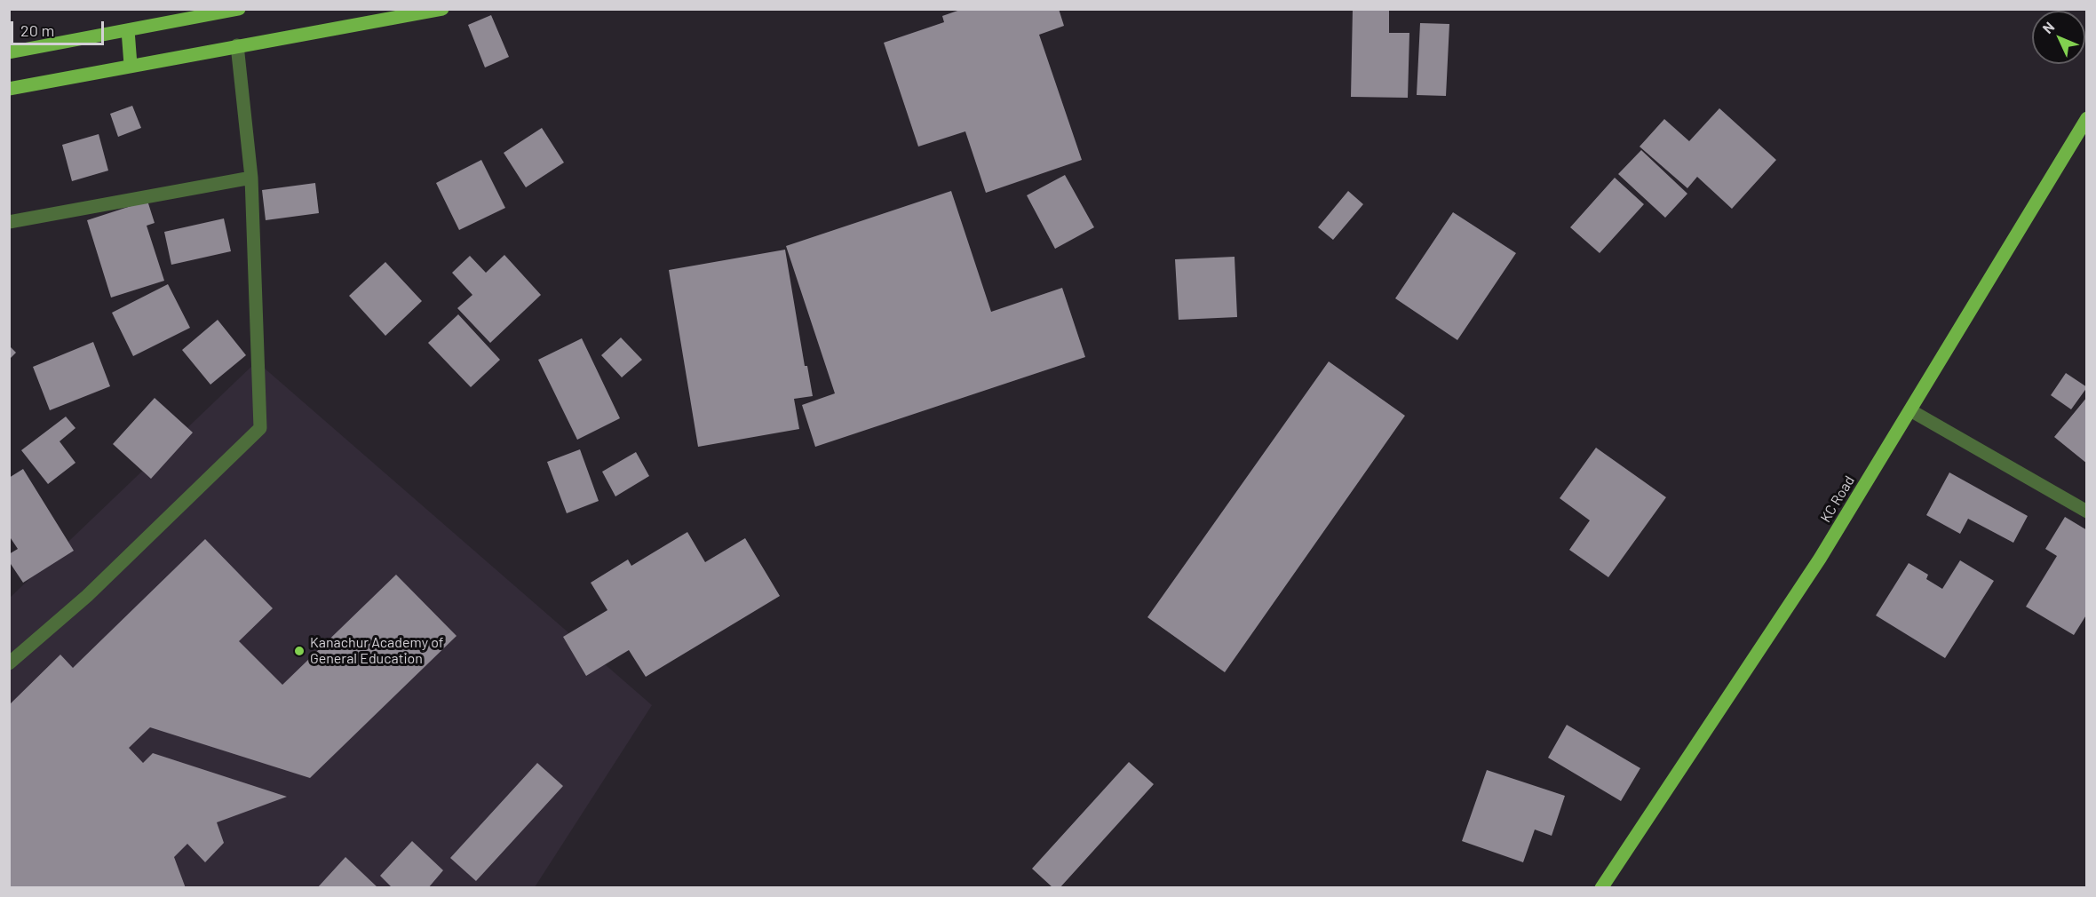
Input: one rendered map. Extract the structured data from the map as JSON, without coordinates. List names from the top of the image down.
{
  "streets": {
    "main road": ["KC Road"]
  },
  "places": ["Kanachur Academy of General Education"],
  "scale_bar": "20 m",
  "north": "top left"
}
